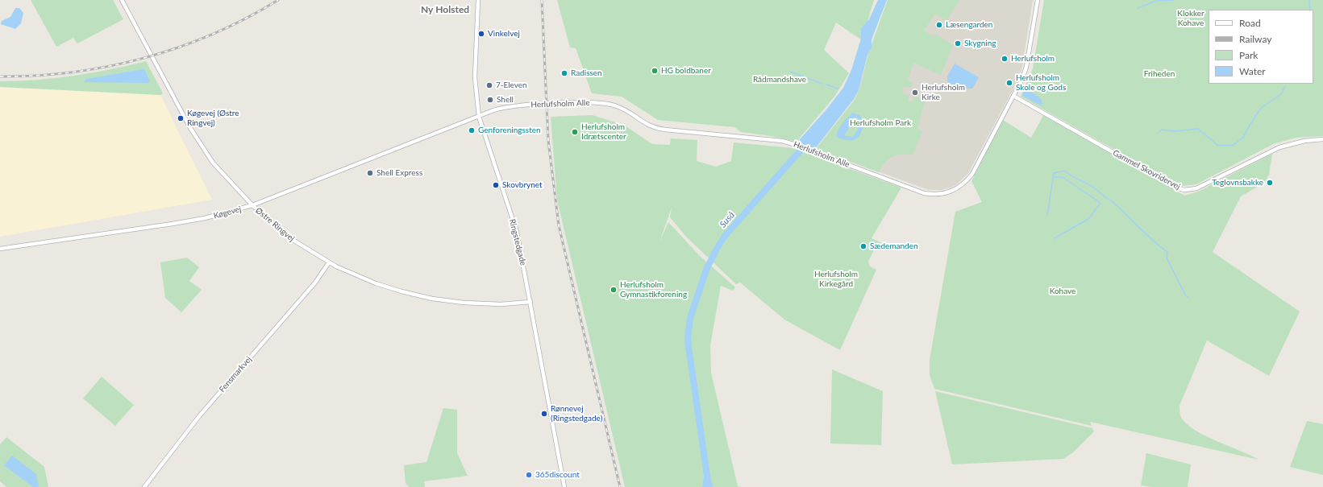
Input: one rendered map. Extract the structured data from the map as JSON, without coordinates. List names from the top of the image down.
{
  "streets": {
    "street": [
      "Herlufsholm Alle",
      "Gammel Skovridervej",
      "Køgevej",
      "Østre Ringvej",
      "Ringstedgade",
      "Fensmarkvej"
    ]
  },
  "crossings": [
    ["Herlufsholm Alle", "Gammel Skovridervej"],
    ["Herlufsholm Alle", "Køgevej"],
    ["Herlufsholm Alle", "Ringstedgade"],
    ["Køgevej", "Østre Ringvej"],
    ["Køgevej", "Ringstedgade"],
    ["Østre Ringvej", "Ringstedgade"],
    ["Østre Ringvej", "Fensmarkvej"]
  ],
  "districts": ["Ny Holsted"],
  "water": ["Suså"],
  "parks": [
    "Klokker Kohave",
    "Friheden",
    "Rådmandshave",
    "Herlufsholm Park",
    "Herlufsholm Kirkegård",
    "Kohave"
  ],
  "places": [
    "Læsengarden",
    "Vinkelvej",
    "Skygning",
    "Herlufsholm",
    "HG boldbaner",
    "Radissen",
    "Herlufsholm Skole og Gods",
    "7-Eleven",
    "Herlufsholm Kirke",
    "Shell",
    "Køgevej (Østre Ringvej)",
    "Genforeningssten",
    "Herlufsholm Idrætscenter",
    "Shell Express",
    "Teglovnsbakke",
    "Skovbrynet",
    "Sædemanden",
    "Herlufsholm Gymnastikforening",
    "Rønnevej (Ringstedgade)",
    "365discount"
  ],
  "legend": [
    "Road",
    "Railway",
    "Park",
    "Water"
  ]
}
